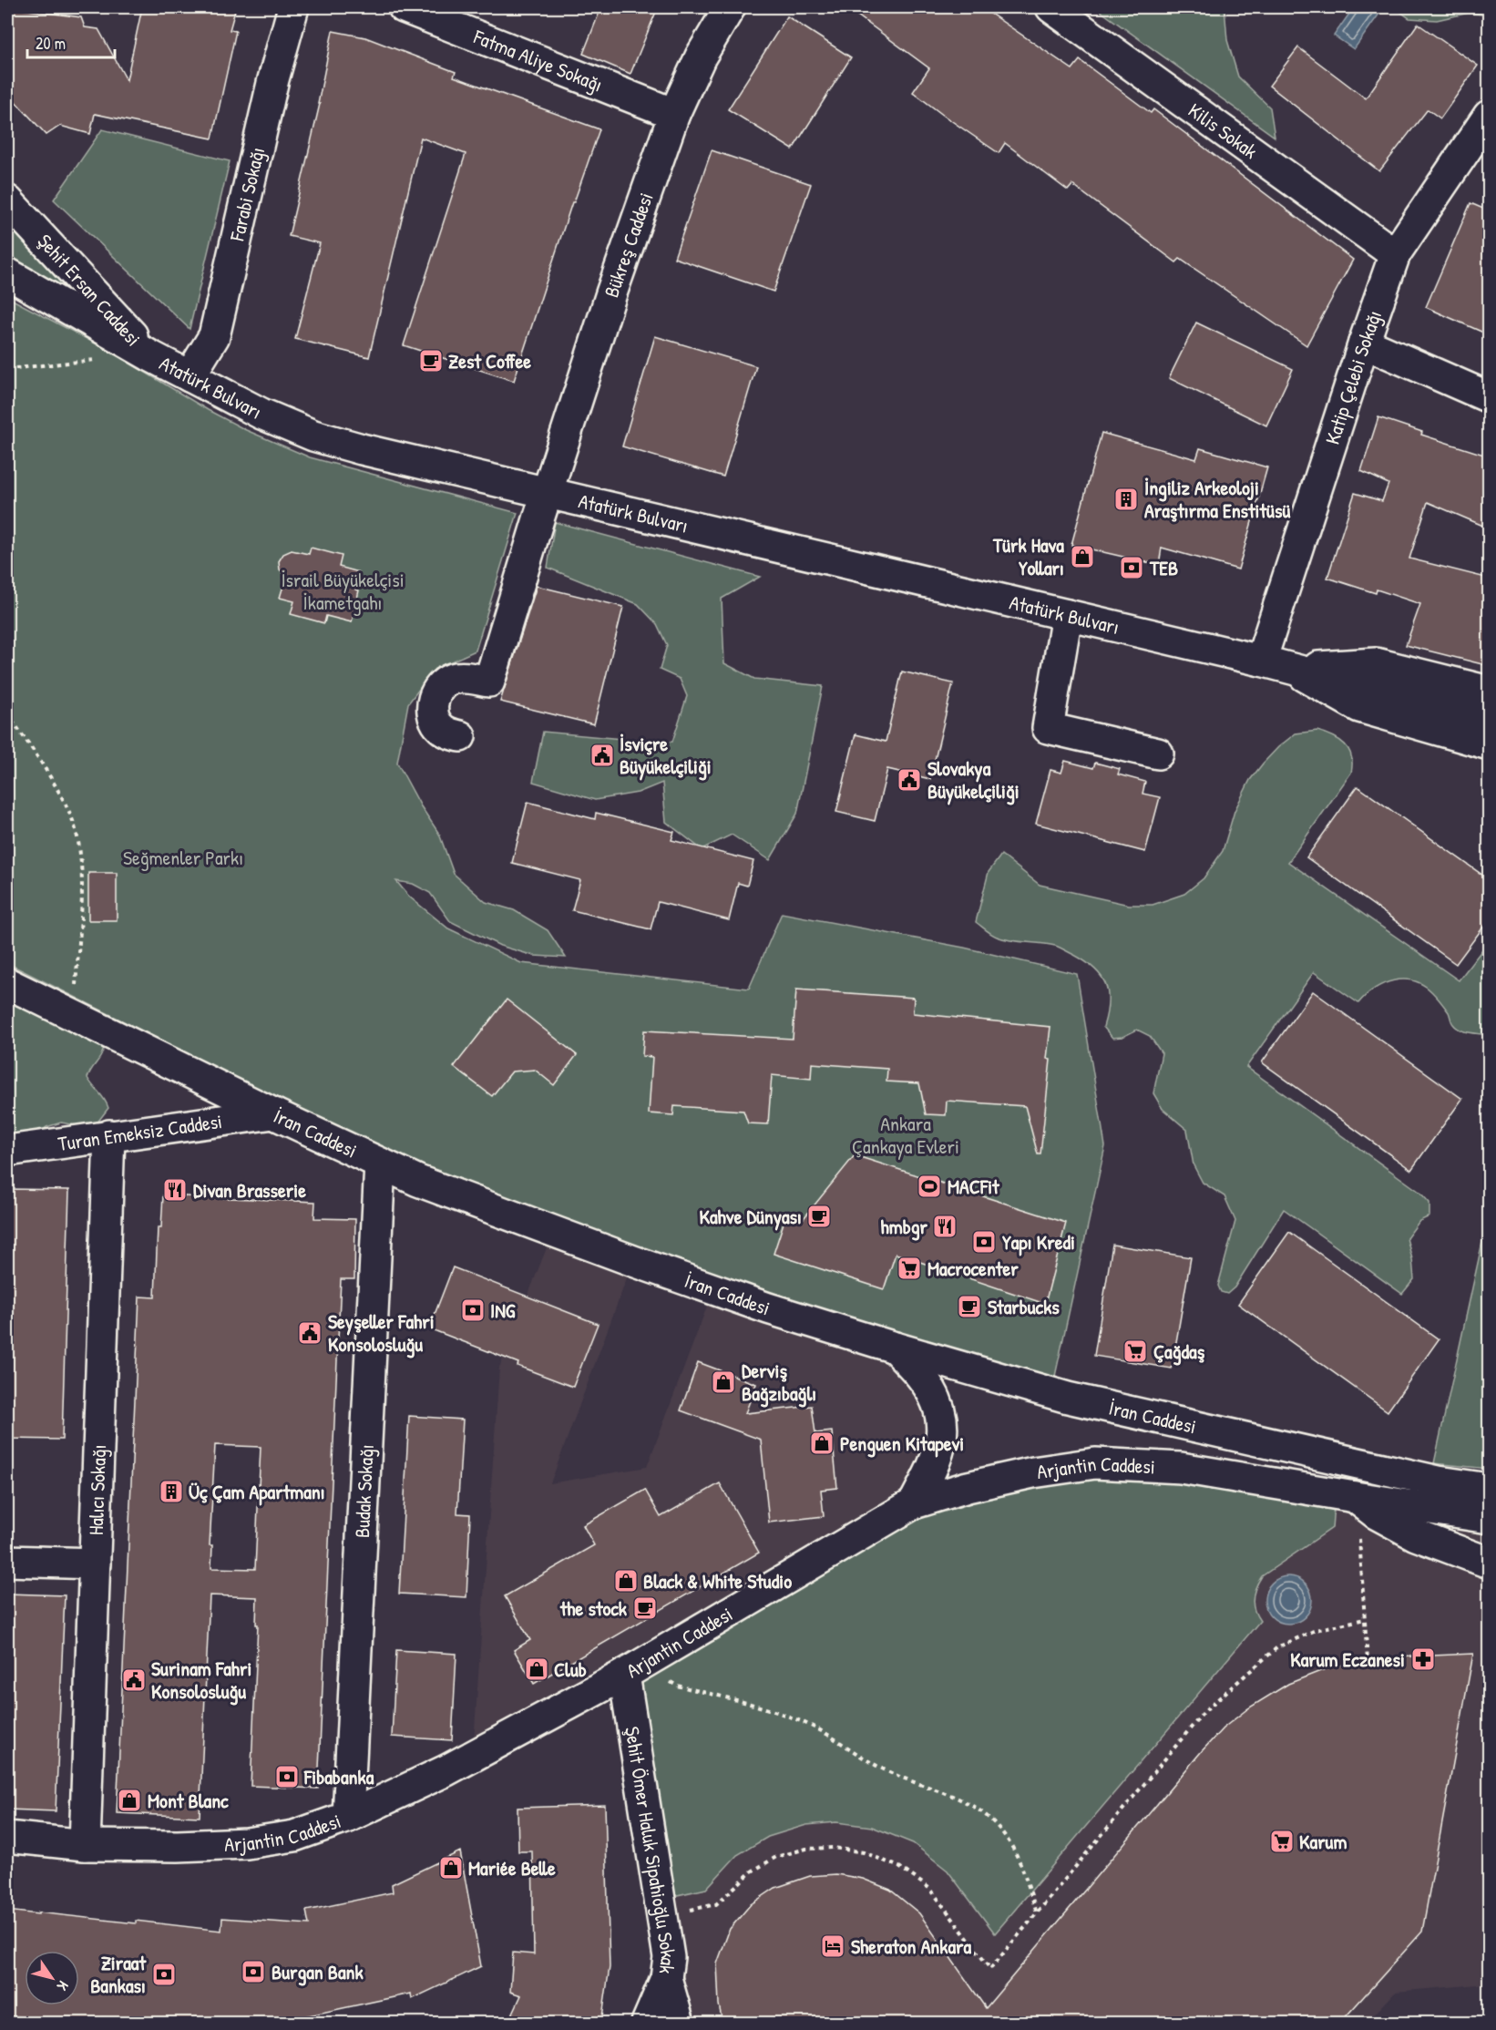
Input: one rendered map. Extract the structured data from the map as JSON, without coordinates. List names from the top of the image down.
{
  "streets": {
    "street": [
      "Fatma Aliye Sokağı",
      "Kilis Sokak",
      "Farabi Sokağı",
      "Bükreş Caddesi",
      "Şehit Ersan Caddesi",
      "Katip Çelebi Sokağı",
      "Atatürk Bulvarı",
      "Turan Emeksiz Caddesi",
      "İran Caddesi",
      "Arjantin Caddesi",
      "Halıcı Sokağı",
      "Budak Sokağı",
      "Şehit Ömer Haluk Sipahioğlu Sokak"
    ]
  },
  "crossings": [
    ["Fatma Aliye Sokağı", "Bükreş Caddesi"],
    ["Kilis Sokak", "Katip Çelebi Sokağı"],
    ["Farabi Sokağı", "Atatürk Bulvarı"],
    ["Bükreş Caddesi", "Atatürk Bulvarı"],
    ["Şehit Ersan Caddesi", "Atatürk Bulvarı"],
    ["Katip Çelebi Sokağı", "Atatürk Bulvarı"],
    ["Turan Emeksiz Caddesi", "İran Caddesi"],
    ["Turan Emeksiz Caddesi", "Halıcı Sokağı"],
    ["İran Caddesi", "Budak Sokağı"],
    ["Arjantin Caddesi", "Halıcı Sokağı"],
    ["Arjantin Caddesi", "Budak Sokağı"],
    ["Arjantin Caddesi", "Şehit Ömer Haluk Sipahioğlu Sokak"]
  ],
  "parks": ["İsrail Büyükelçisi İkametgahı", "Seğmenler Parkı", "Ankara Çankaya Evleri"],
  "places": {
    "cafe": [
      "Zest Coffee",
      "Kahve Dünyası",
      "Starbucks",
      "the stock"
    ],
    "building": ["İngiliz Arkeoloji Araştırma Enstitüsü", "Üç Çam Apartmanı"],
    "shop": [
      "Türk Hava Yolları",
      "Derviş Bağzıbağlı",
      "Penguen Kitapevi",
      "Black & White Studio",
      "Club",
      "Mont Blanc",
      "Mariée Belle"
    ],
    "bank": [
      "TEB",
      "Yapı Kredi",
      "ING",
      "Fibabanka",
      "Burgan Bank",
      "Ziraat Bankası"
    ],
    "public building": [
      "İsviçre Büyükelçiliği",
      "Slovakya Büyükelçiliği",
      "Seyşeller Fahri Konsolosluğu",
      "Surinam Fahri Konsolosluğu"
    ],
    "sports": ["MACFit"],
    "restaurant": ["Divan Brasserie", "hmbgr"],
    "supermarket": ["Macrocenter", "Çağdaş", "Karum"],
    "pharmacy": ["Karum Eczanesi"],
    "hotel": ["Sheraton Ankara"]
  },
  "scale_bar": "20 m",
  "north": "bottom right"
}
